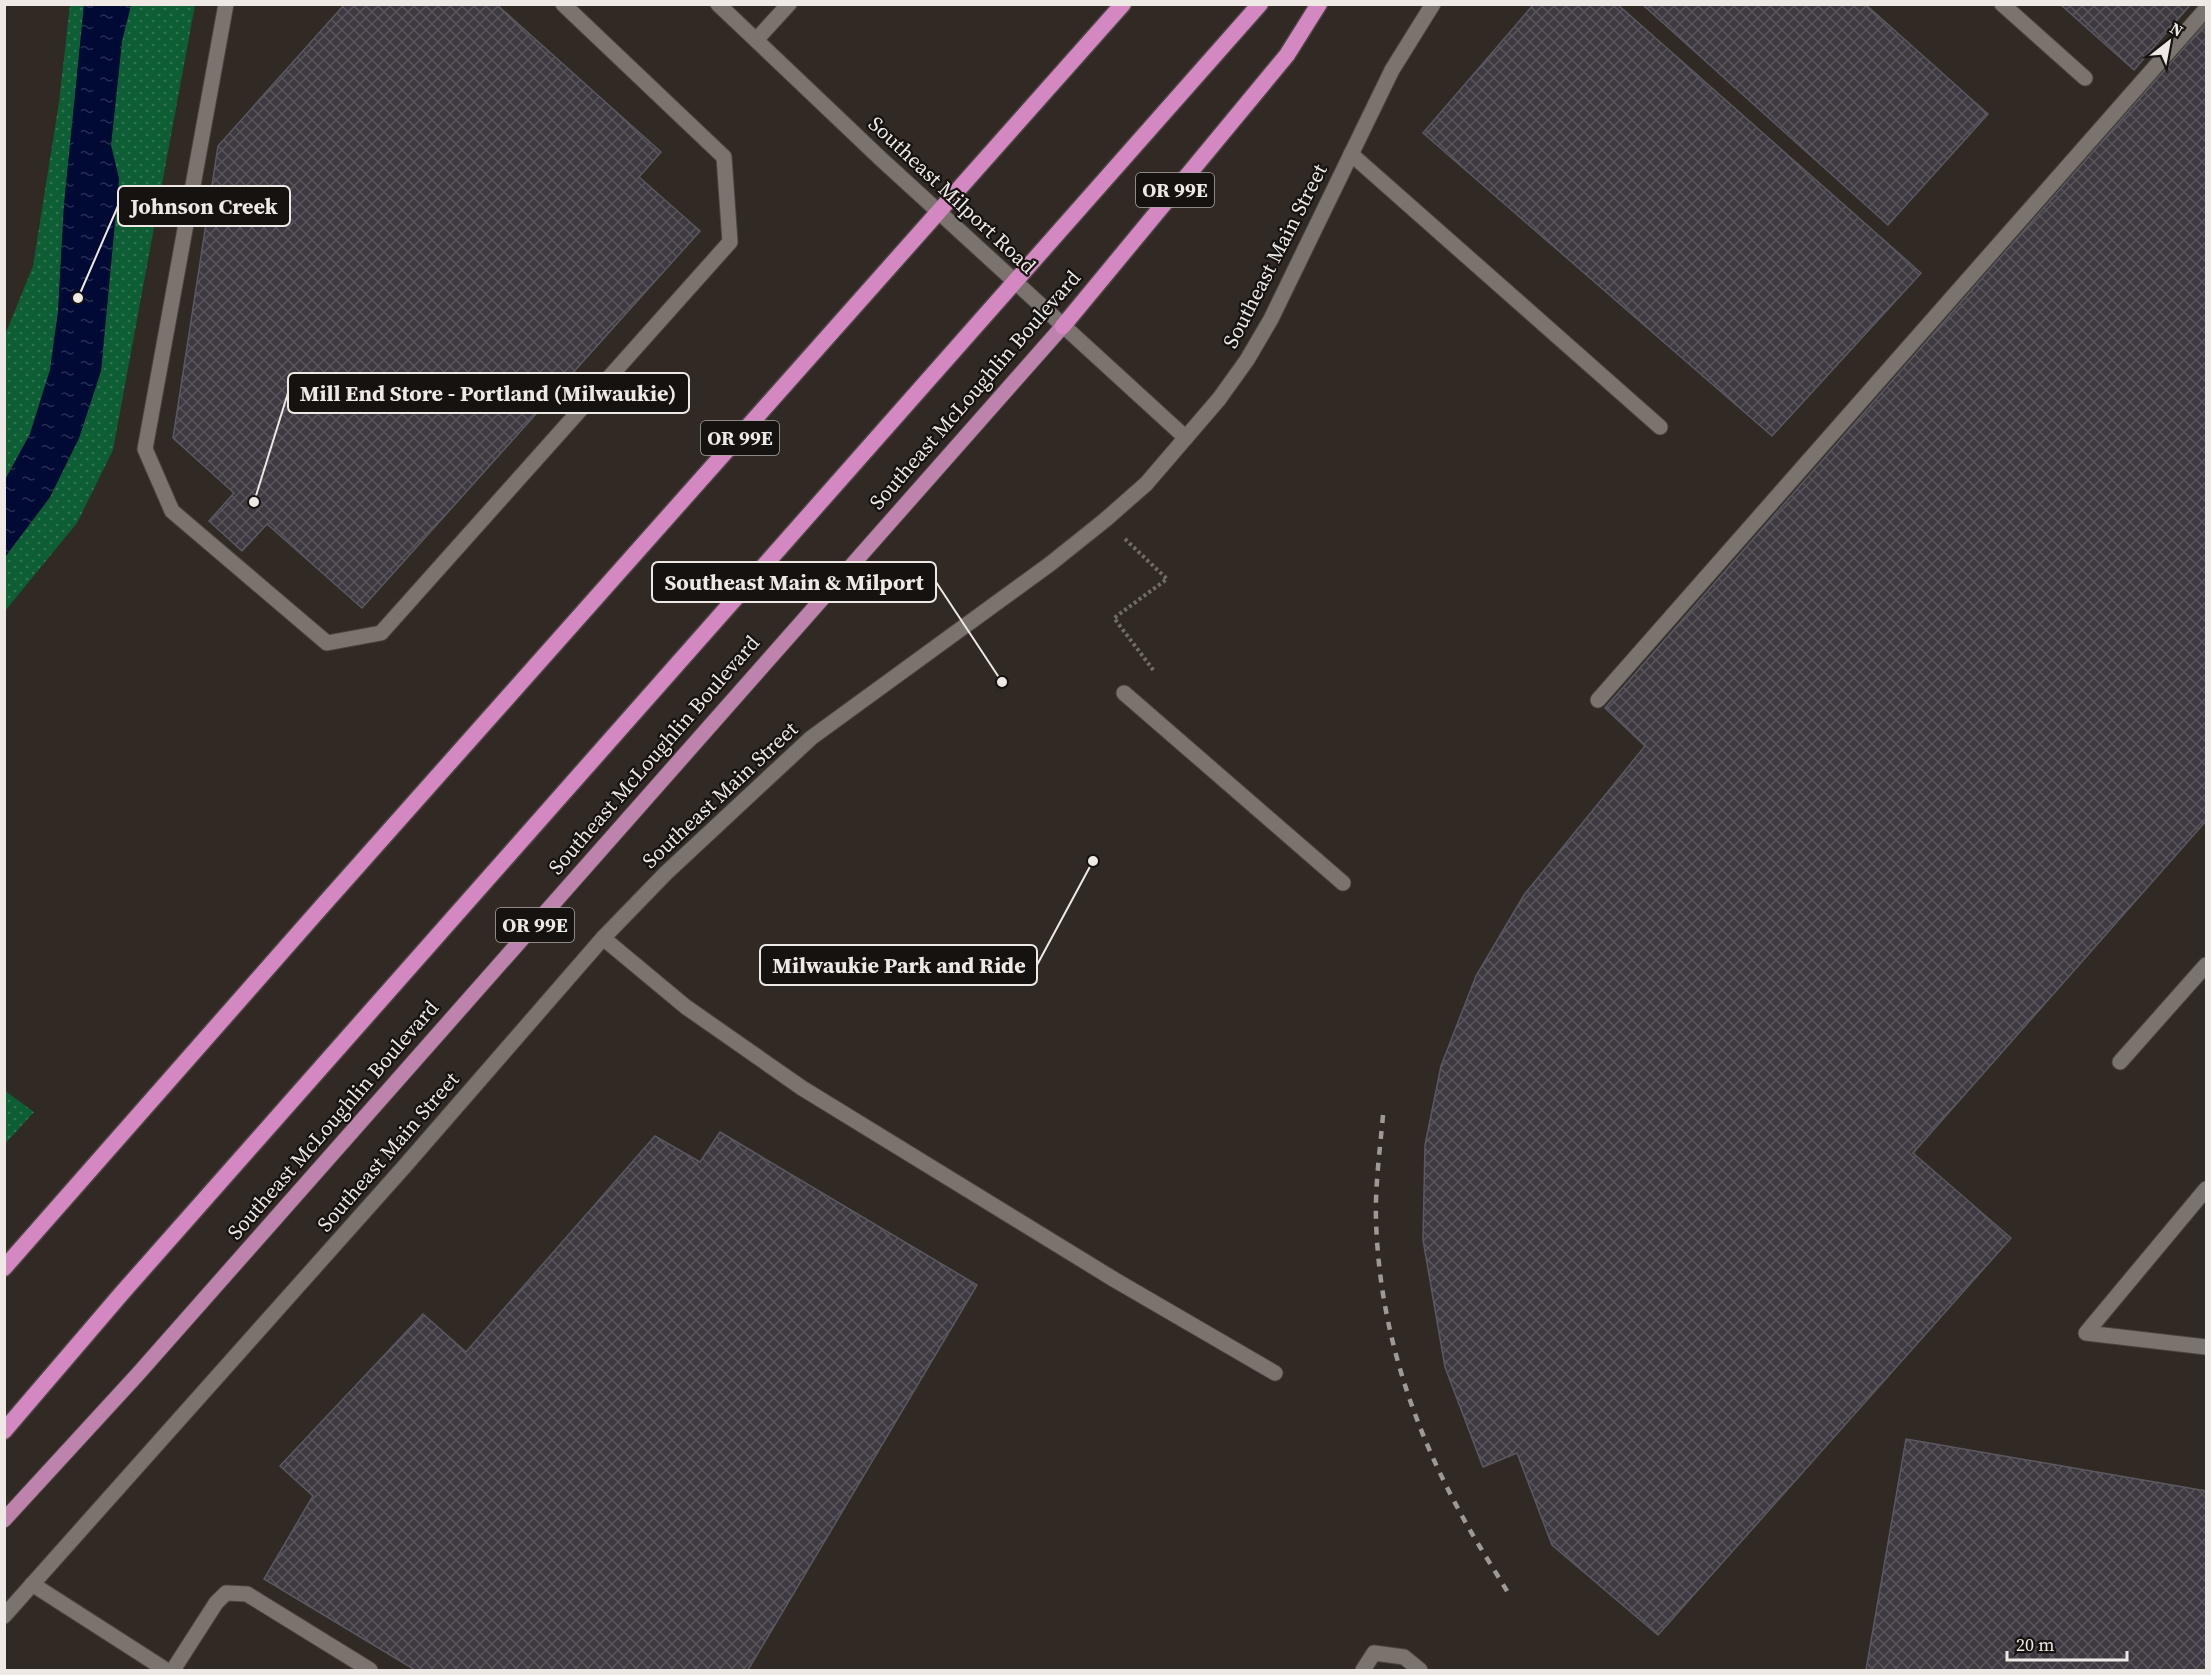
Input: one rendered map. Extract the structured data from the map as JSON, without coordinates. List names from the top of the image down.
{
  "streets": {
    "highway": ["OR 99E", "Southeast McLoughlin Boulevard"],
    "street": ["Southeast Milport Road", "Southeast Main Street"]
  },
  "crossings": [
    ["OR 99E", "Southeast Milport Road"],
    ["Southeast Milport Road", "Southeast Main Street"],
    ["Southeast Milport Road", "Southeast McLoughlin Boulevard"]
  ],
  "places": [
    "Johnson Creek",
    "Mill End Store - Portland (Milwaukie)",
    "Southeast Main & Milport",
    "Milwaukie Park and Ride"
  ],
  "scale_bar": "20 m",
  "north": "top right"
}
